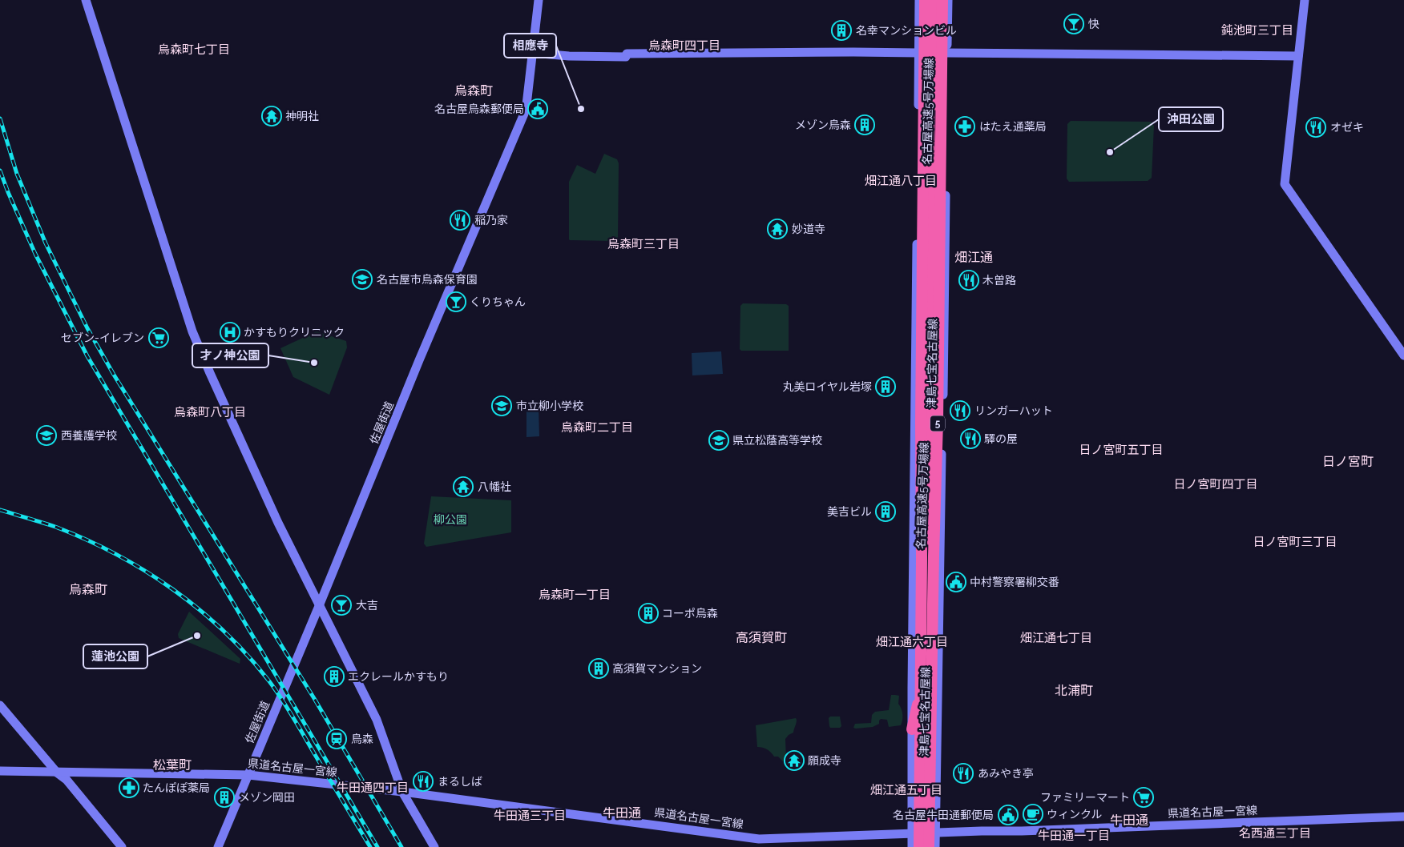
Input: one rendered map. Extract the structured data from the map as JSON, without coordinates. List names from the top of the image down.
{
  "streets": {
    "highway": ["名古屋高速5号万場線", "5"],
    "main road": ["津島七宝名古屋線", "佐屋街道", "県道名古屋一宮線"]
  },
  "crossings": [
    ["津島七宝名古屋線", "県道名古屋一宮線"],
    ["佐屋街道", "県道名古屋一宮線"]
  ],
  "districts": [
    "鈍池町三丁目",
    "烏森町四丁目",
    "烏森町七丁目",
    "烏森町",
    "畑江通八丁目",
    "烏森町三丁目",
    "畑江通",
    "烏森町八丁目",
    "烏森町二丁目",
    "日ノ宮町五丁目",
    "日ノ宮町",
    "日ノ宮町四丁目",
    "日ノ宮町三丁目",
    "烏森町",
    "烏森町一丁目",
    "高須賀町",
    "畑江通七丁目",
    "畑江通六丁目",
    "北浦町",
    "松葉町",
    "牛田通四丁目",
    "畑江通五丁目",
    "牛田通",
    "牛田通三丁目",
    "牛田通",
    "名西通三丁目",
    "牛田通一丁目"
  ],
  "parks": ["柳公園"],
  "places": {
    "bar": ["快", "くりちゃん", "大吉"],
    "building": [
      "名幸マンションビル",
      "メゾン烏森",
      "丸美ロイヤル岩塚",
      "美吉ビル",
      "コーポ烏森",
      "高須賀マンション",
      "エクレールかすもり",
      "メゾン岡田"
    ],
    "public building": ["名古屋烏森郵便局", "中村警察署柳交番", "名古屋牛田通郵便局"],
    "other": [
      "相應寺",
      "沖田公園",
      "才ノ神公園",
      "蓮池公園"
    ],
    "temple": [
      "神明社",
      "妙道寺",
      "八幡社",
      "願成寺"
    ],
    "pharmacy": ["はたえ通薬局", "たんぽぽ薬局"],
    "restaurant": [
      "オゼキ",
      "稲乃家",
      "木曽路",
      "リンガーハット",
      "驛の屋",
      "あみやき亭",
      "まるしば"
    ],
    "school or university": [
      "名古屋市烏森保育園",
      "市立柳小学校",
      "西養護学校",
      "県立松蔭高等学校"
    ],
    "hospital": ["かすもりクリニック"],
    "supermarket": ["セブン-イレブン", "ファミリーマート"],
    "station": ["烏森"],
    "cafe": ["ウィンクル"]
  }
}
